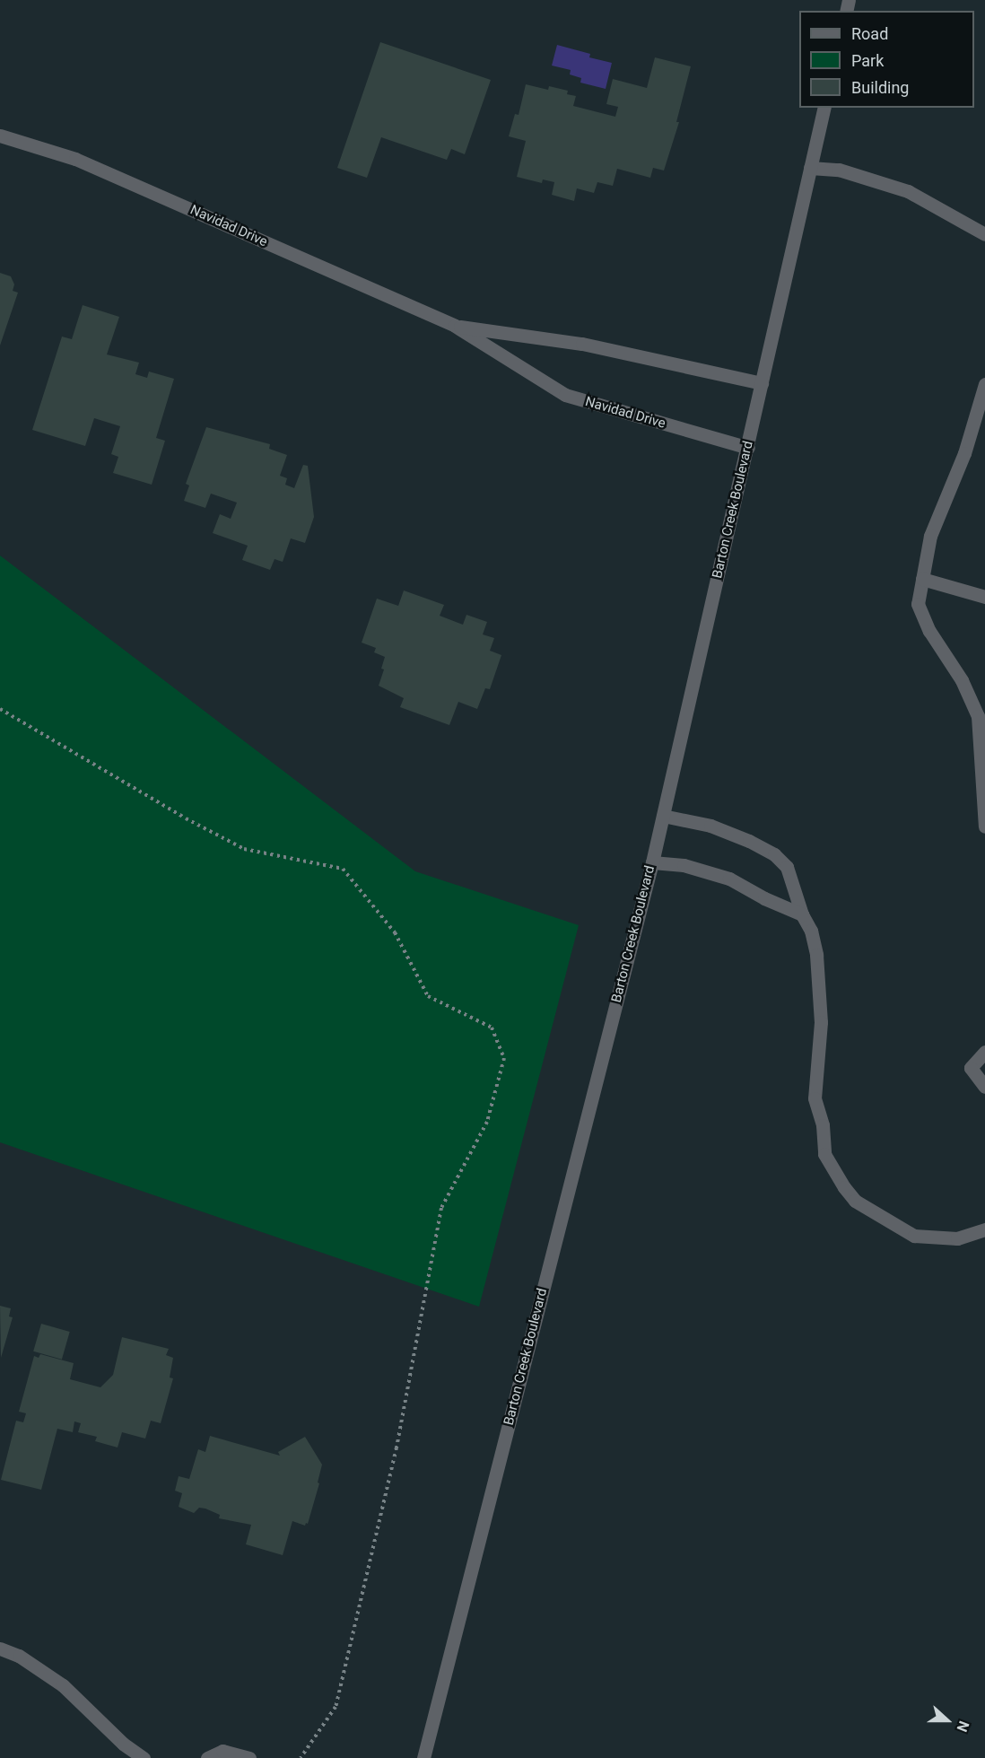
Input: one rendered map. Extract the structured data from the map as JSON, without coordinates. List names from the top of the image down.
{
  "streets": {
    "street": ["Navidad Drive", "Barton Creek Boulevard"]
  },
  "crossings": [
    ["Navidad Drive", "Barton Creek Boulevard"]
  ],
  "legend": ["Road", "Park", "Building"],
  "north": "right"
}
